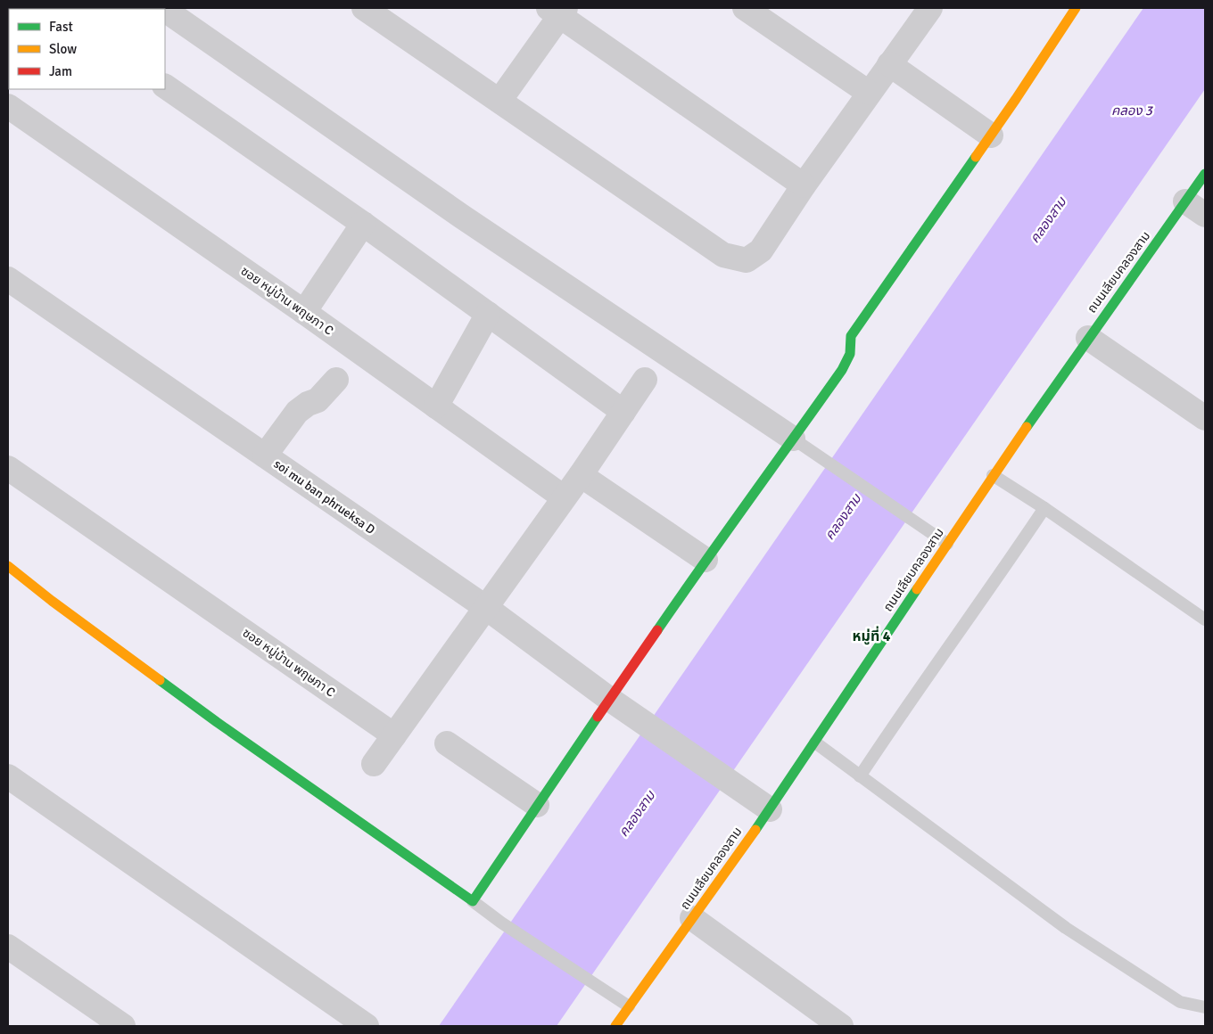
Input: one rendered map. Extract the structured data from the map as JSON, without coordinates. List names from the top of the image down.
{
  "streets": {
    "street": ["ถนนเลียบคลองสาม", "ซอย หมู่บ้าน พฤษภา C", "soi mu ban phrueksa D"]
  },
  "crossings": [
    ["ถนนเลียบคลองสาม", "soi mu ban phrueksa D"]
  ],
  "districts": ["หมู่ที่ 4"],
  "water": ["คลอง 3", "คลองสาม"],
  "legend": ["Fast", "Slow", "Jam"]
}
